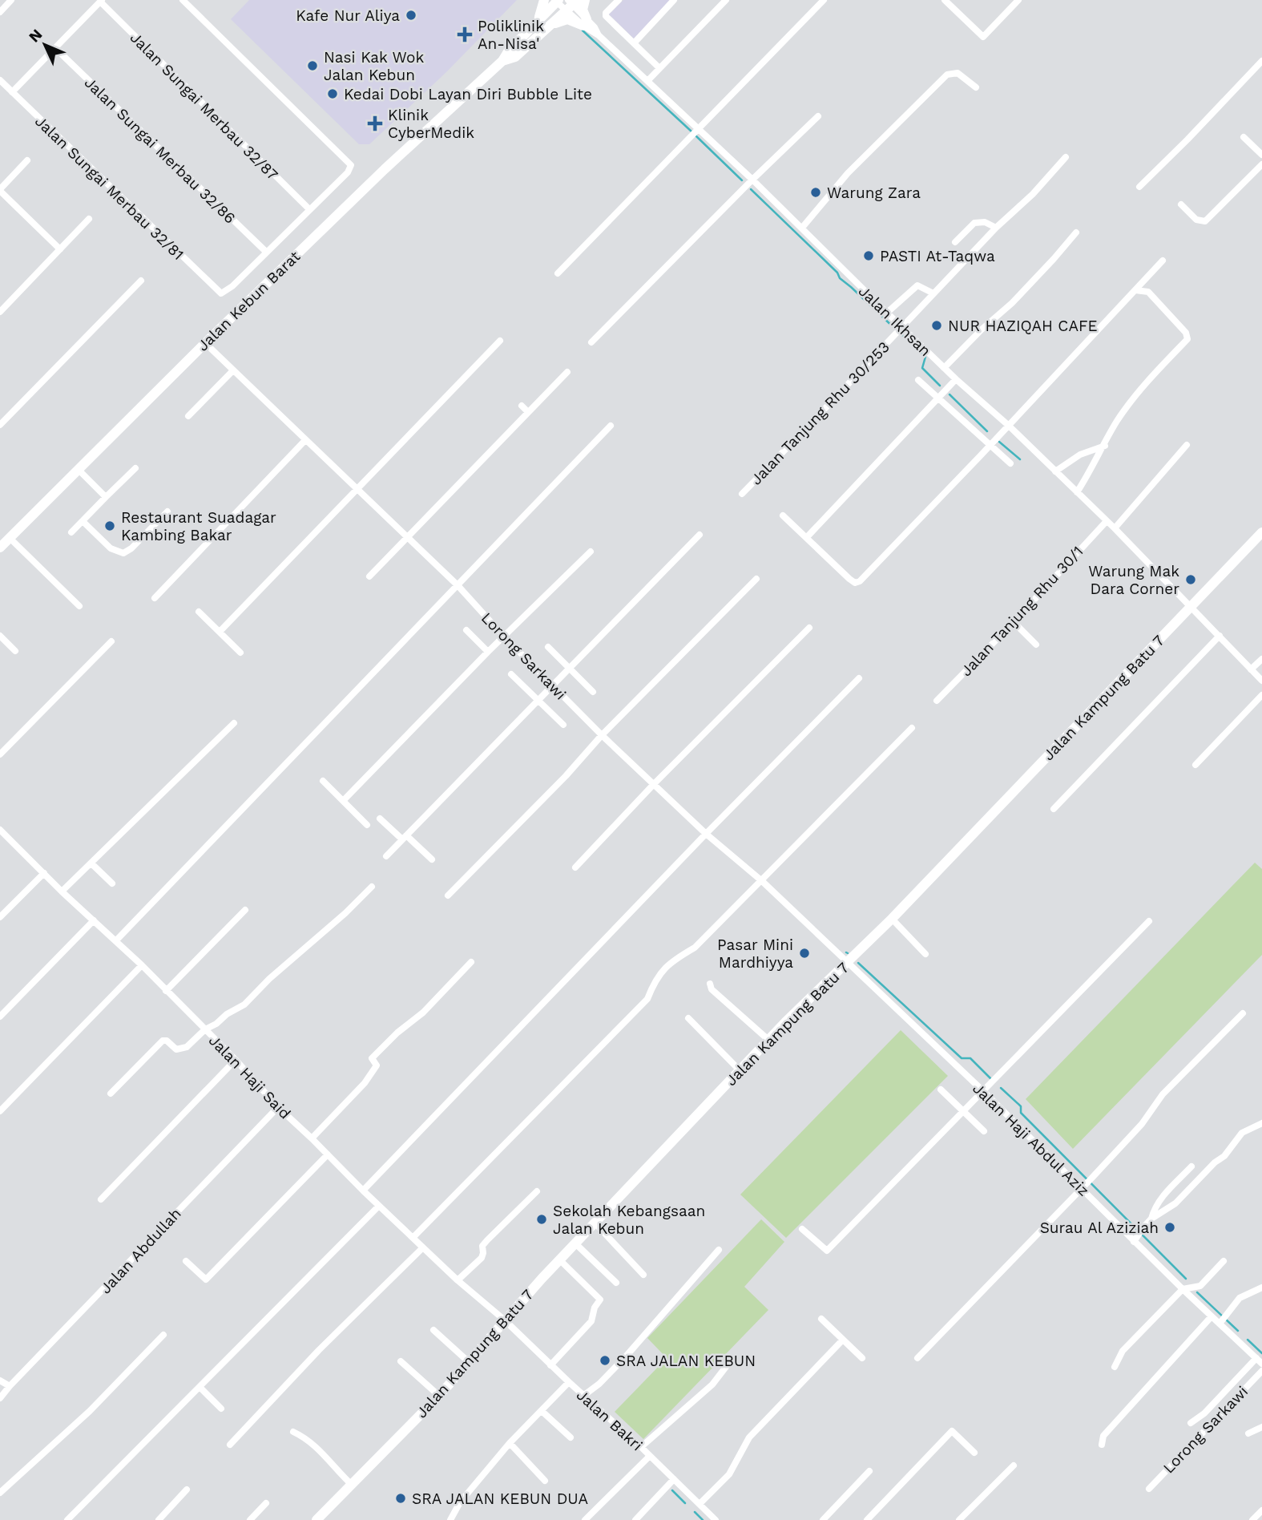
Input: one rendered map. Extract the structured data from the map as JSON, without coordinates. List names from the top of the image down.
{
  "streets": {
    "street": [
      "Jalan Sungai Merbau 32/87",
      "Jalan Sungai Merbau 32/86",
      "Jalan Sungai Merbau 32/81",
      "Jalan Kebun Barat",
      "Jalan Ikhsan",
      "Jalan Tanjung Rhu 30/253",
      "Jalan Tanjung Rhu 30/1",
      "Lorong Sarkawi",
      "Jalan Kampung Batu 7",
      "Jalan Haji Said",
      "Jalan Haji Abdul Aziz",
      "Jalan Abdullah",
      "Jalan Bakri"
    ]
  },
  "crossings": [
    ["Jalan Sungai Merbau 32/86", "Jalan Sungai Merbau 32/81"],
    ["Jalan Kebun Barat", "Jalan Ikhsan"],
    ["Jalan Kebun Barat", "Lorong Sarkawi"],
    ["Jalan Ikhsan", "Jalan Tanjung Rhu 30/253"],
    ["Jalan Ikhsan", "Jalan Tanjung Rhu 30/1"],
    ["Jalan Ikhsan", "Jalan Kampung Batu 7"],
    ["Lorong Sarkawi", "Jalan Kampung Batu 7"],
    ["Lorong Sarkawi", "Jalan Haji Abdul Aziz"],
    ["Jalan Kampung Batu 7", "Jalan Haji Said"],
    ["Jalan Kampung Batu 7", "Jalan Haji Abdul Aziz"],
    ["Jalan Kampung Batu 7", "Jalan Bakri"],
    ["Jalan Haji Said", "Jalan Abdullah"],
    ["Jalan Haji Said", "Jalan Bakri"]
  ],
  "places": {
    "other": [
      "Kafe Nur Aliya",
      "Nasi Kak Wok Jalan Kebun",
      "Kedai Dobi Layan Diri Bubble Lite",
      "Warung Zara",
      "PASTI At-Taqwa",
      "NUR HAZIQAH CAFE",
      "Restaurant Suadagar Kambing Bakar",
      "Warung Mak Dara Corner",
      "Pasar Mini Mardhiyya",
      "Sekolah Kebangsaan Jalan Kebun",
      "Surau Al Aziziah",
      "SRA JALAN KEBUN",
      "SRA JALAN KEBUN DUA"
    ],
    "health": ["Poliklinik An-Nisa'", "Klinik CyberMedik"]
  },
  "north": "top left"
}
